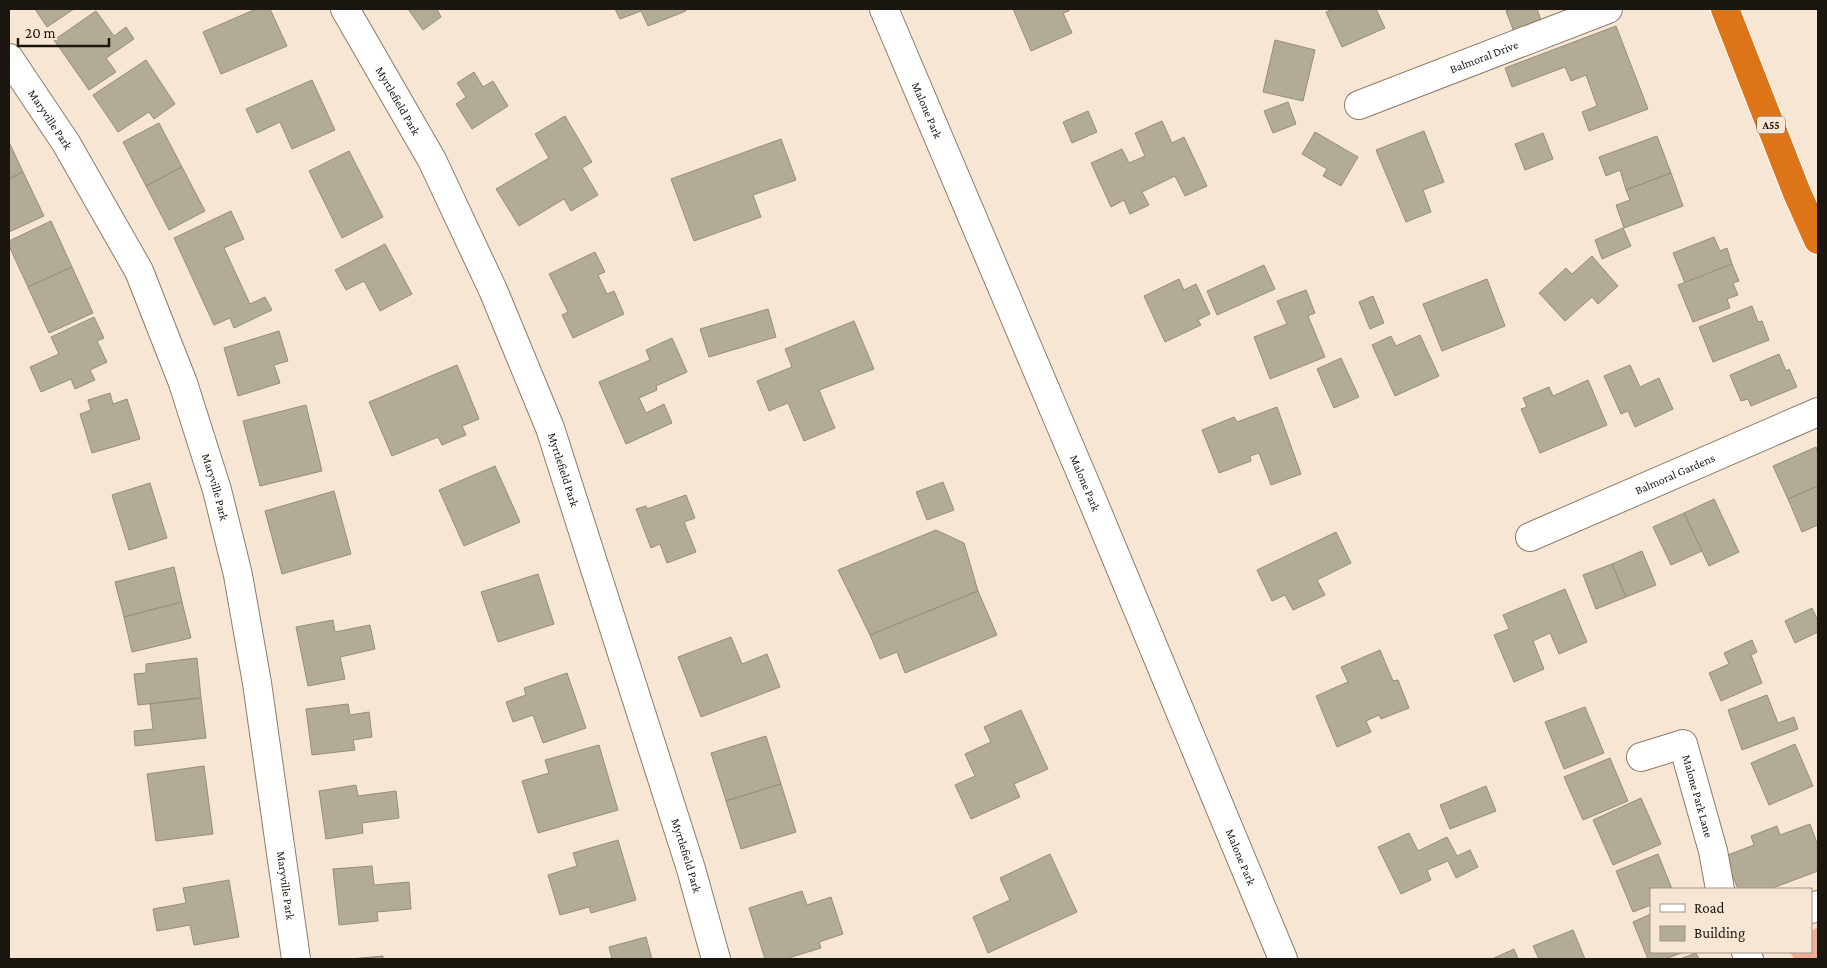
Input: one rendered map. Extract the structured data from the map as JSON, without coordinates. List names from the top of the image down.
{
  "streets": {
    "highway": ["A55"],
    "street": [
      "Balmoral Drive",
      "Myrtlefield Park",
      "Malone Park",
      "Maryville Park",
      "Balmoral Gardens",
      "Malone Park Lane"
    ]
  },
  "legend": ["Road", "Building"],
  "scale_bar": "20 m"
}
